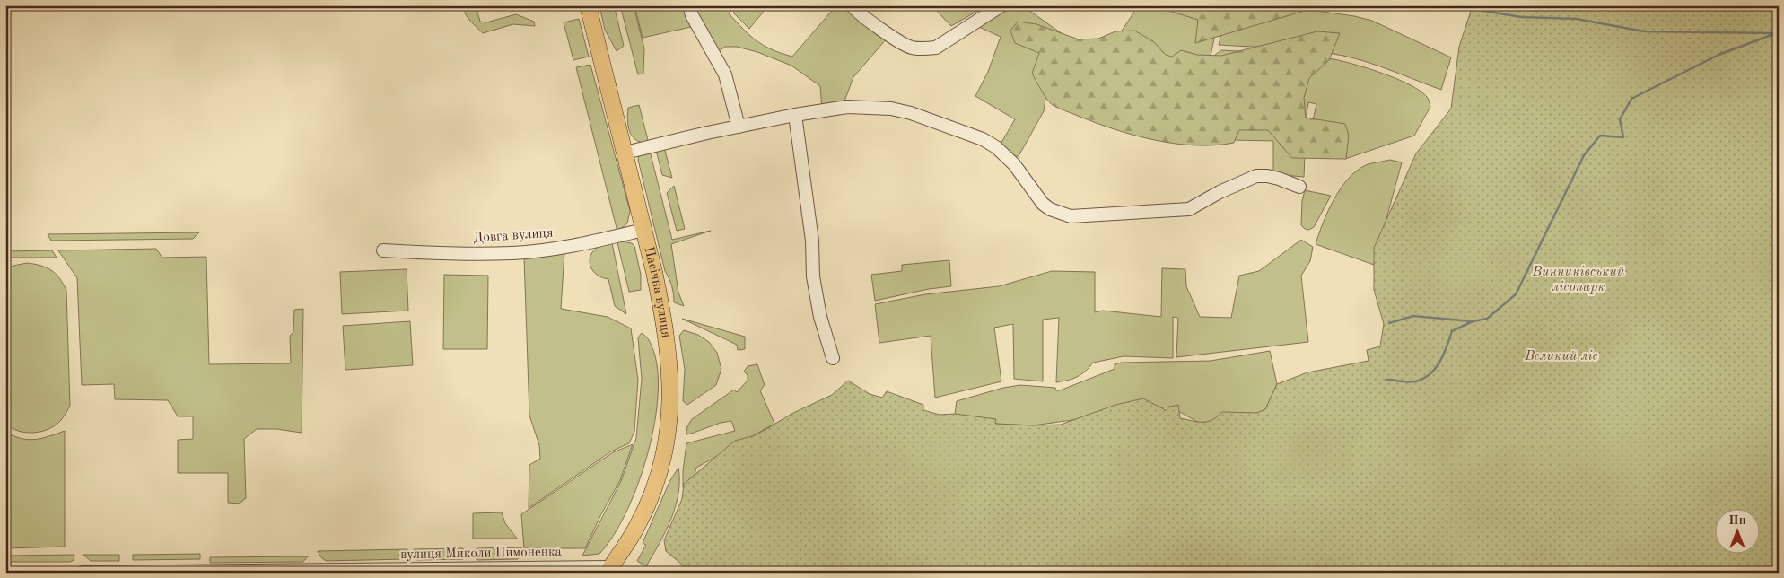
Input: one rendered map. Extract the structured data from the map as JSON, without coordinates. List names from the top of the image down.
{
  "streets": {
    "main road": ["Пасічна вулиця"],
    "street": ["Довга вулиця", "вулиця Миколи Пимоненка"]
  },
  "crossings": [
    ["Довга вулиця", "Пасічна вулиця"],
    ["Пасічна вулиця", "вулиця Миколи Пимоненка"]
  ],
  "parks": ["Винниківський лісопарк", "Великий ліс"],
  "north": "top"
}
